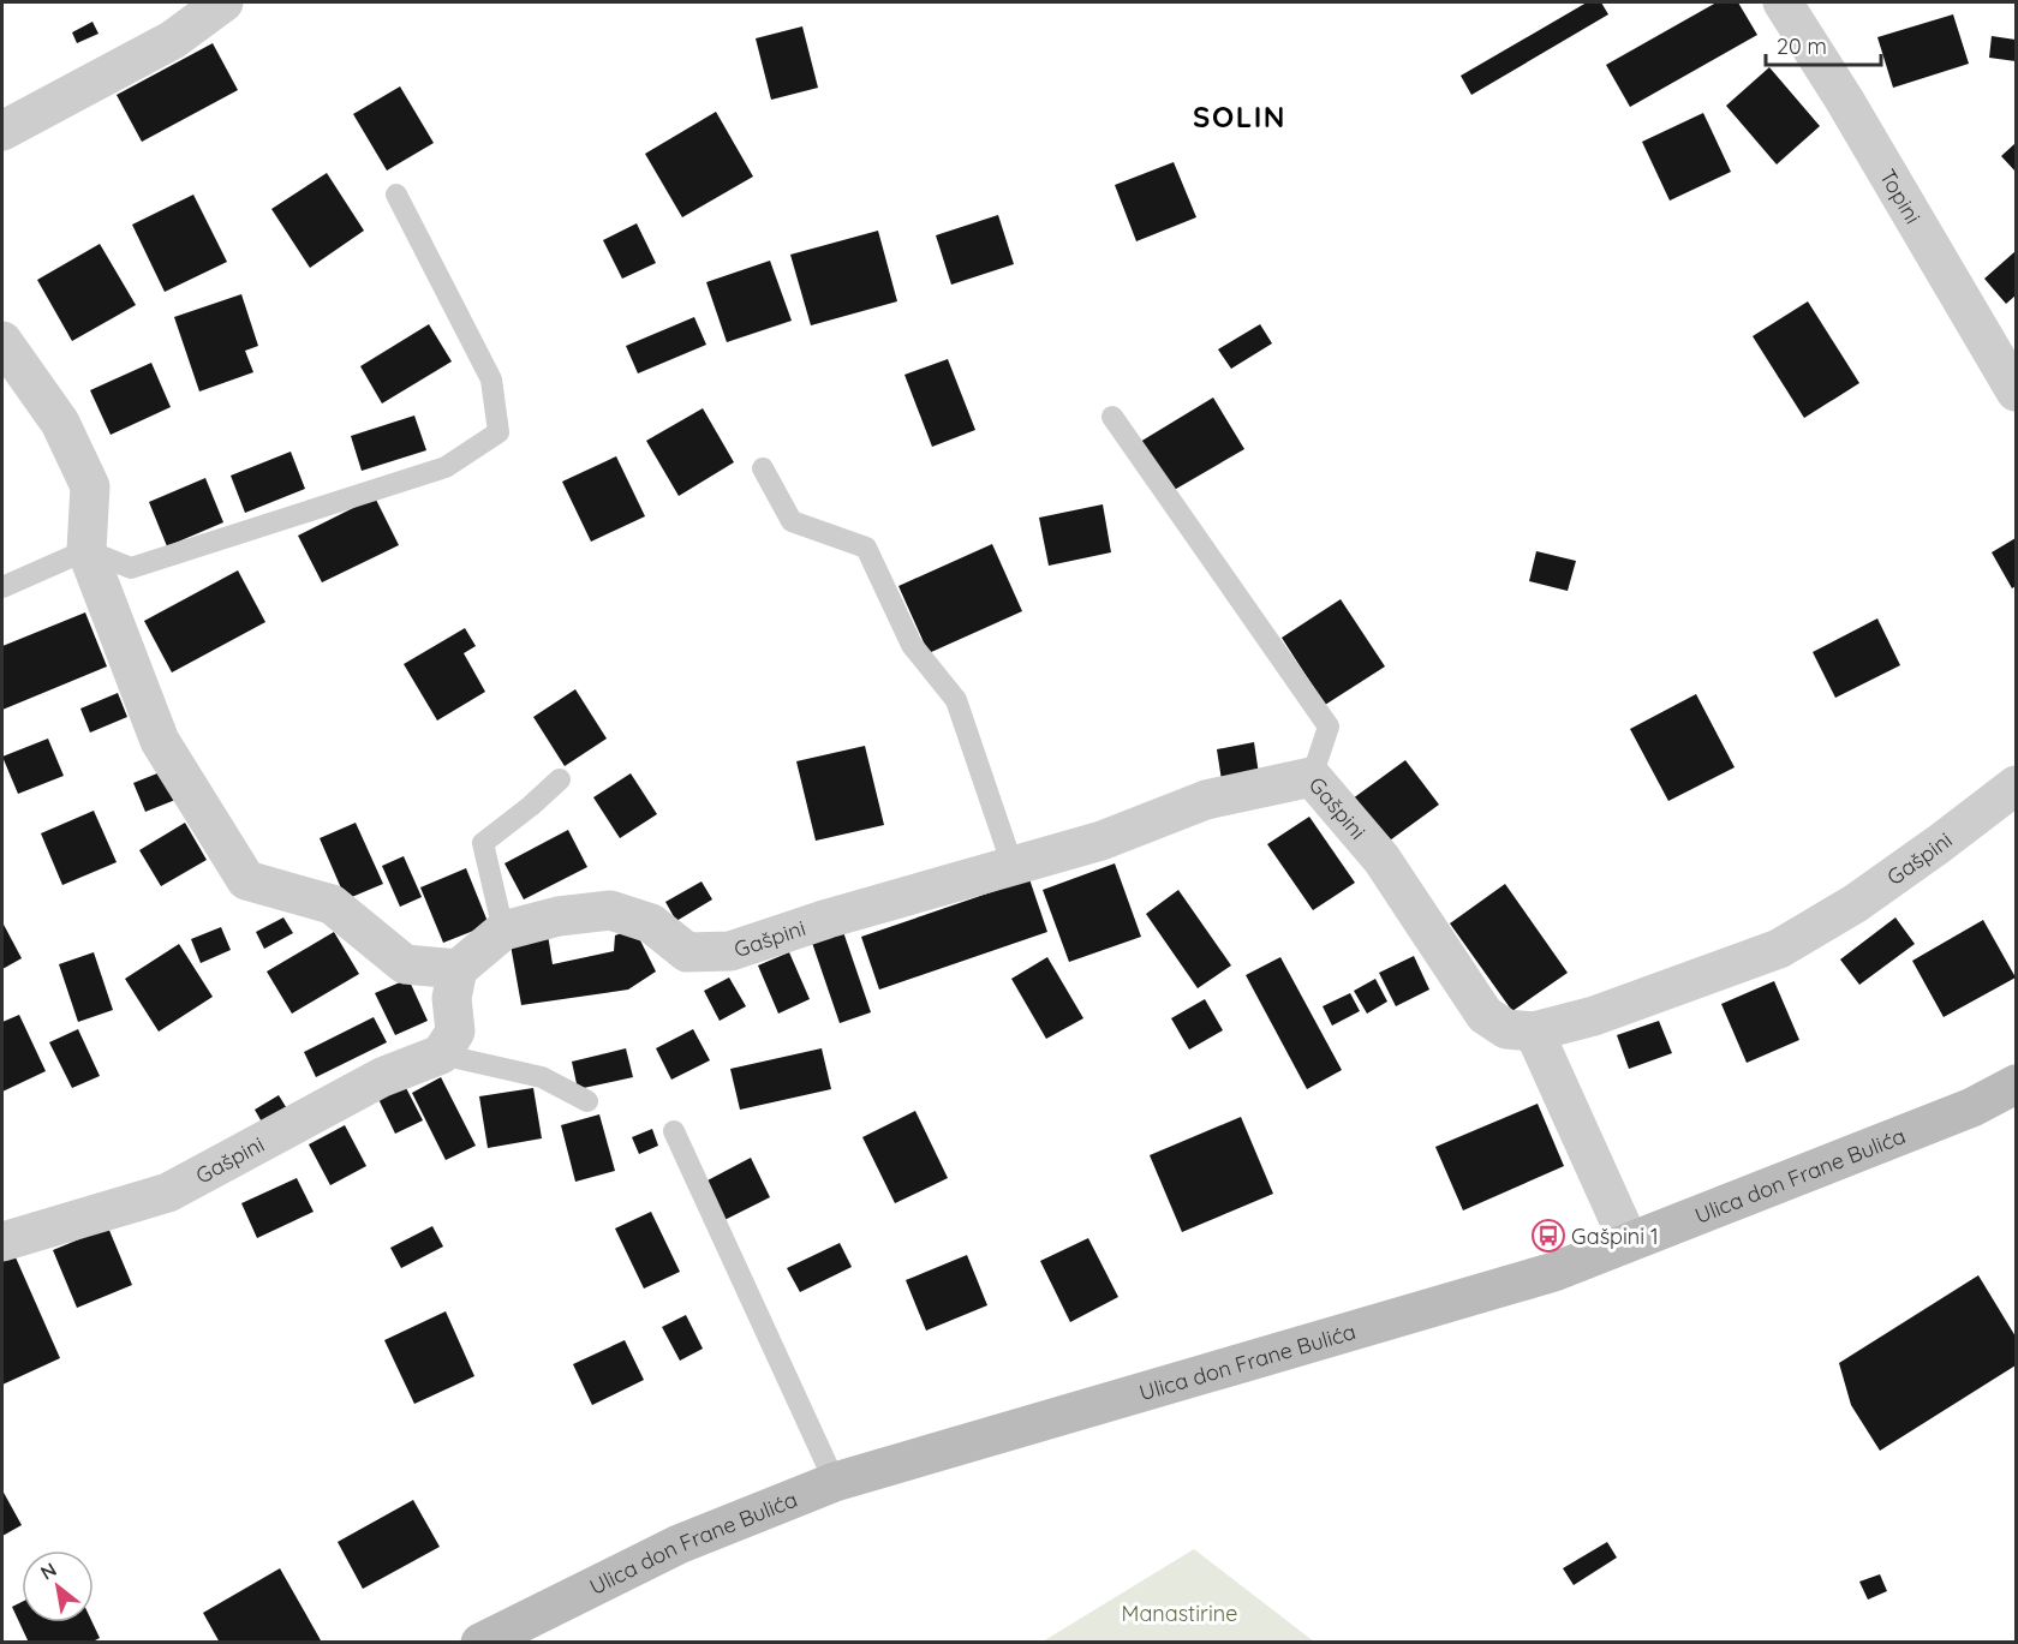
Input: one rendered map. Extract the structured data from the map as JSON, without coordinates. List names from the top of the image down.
{
  "streets": {
    "street": ["Topini", "Gašpini", "Ulica don Frane Bulića"]
  },
  "districts": ["SOLIN"],
  "parks": ["Manastirine"],
  "places": {
    "bus stop": ["Gašpini 1"]
  },
  "scale_bar": "20 m",
  "north": "top left"
}
